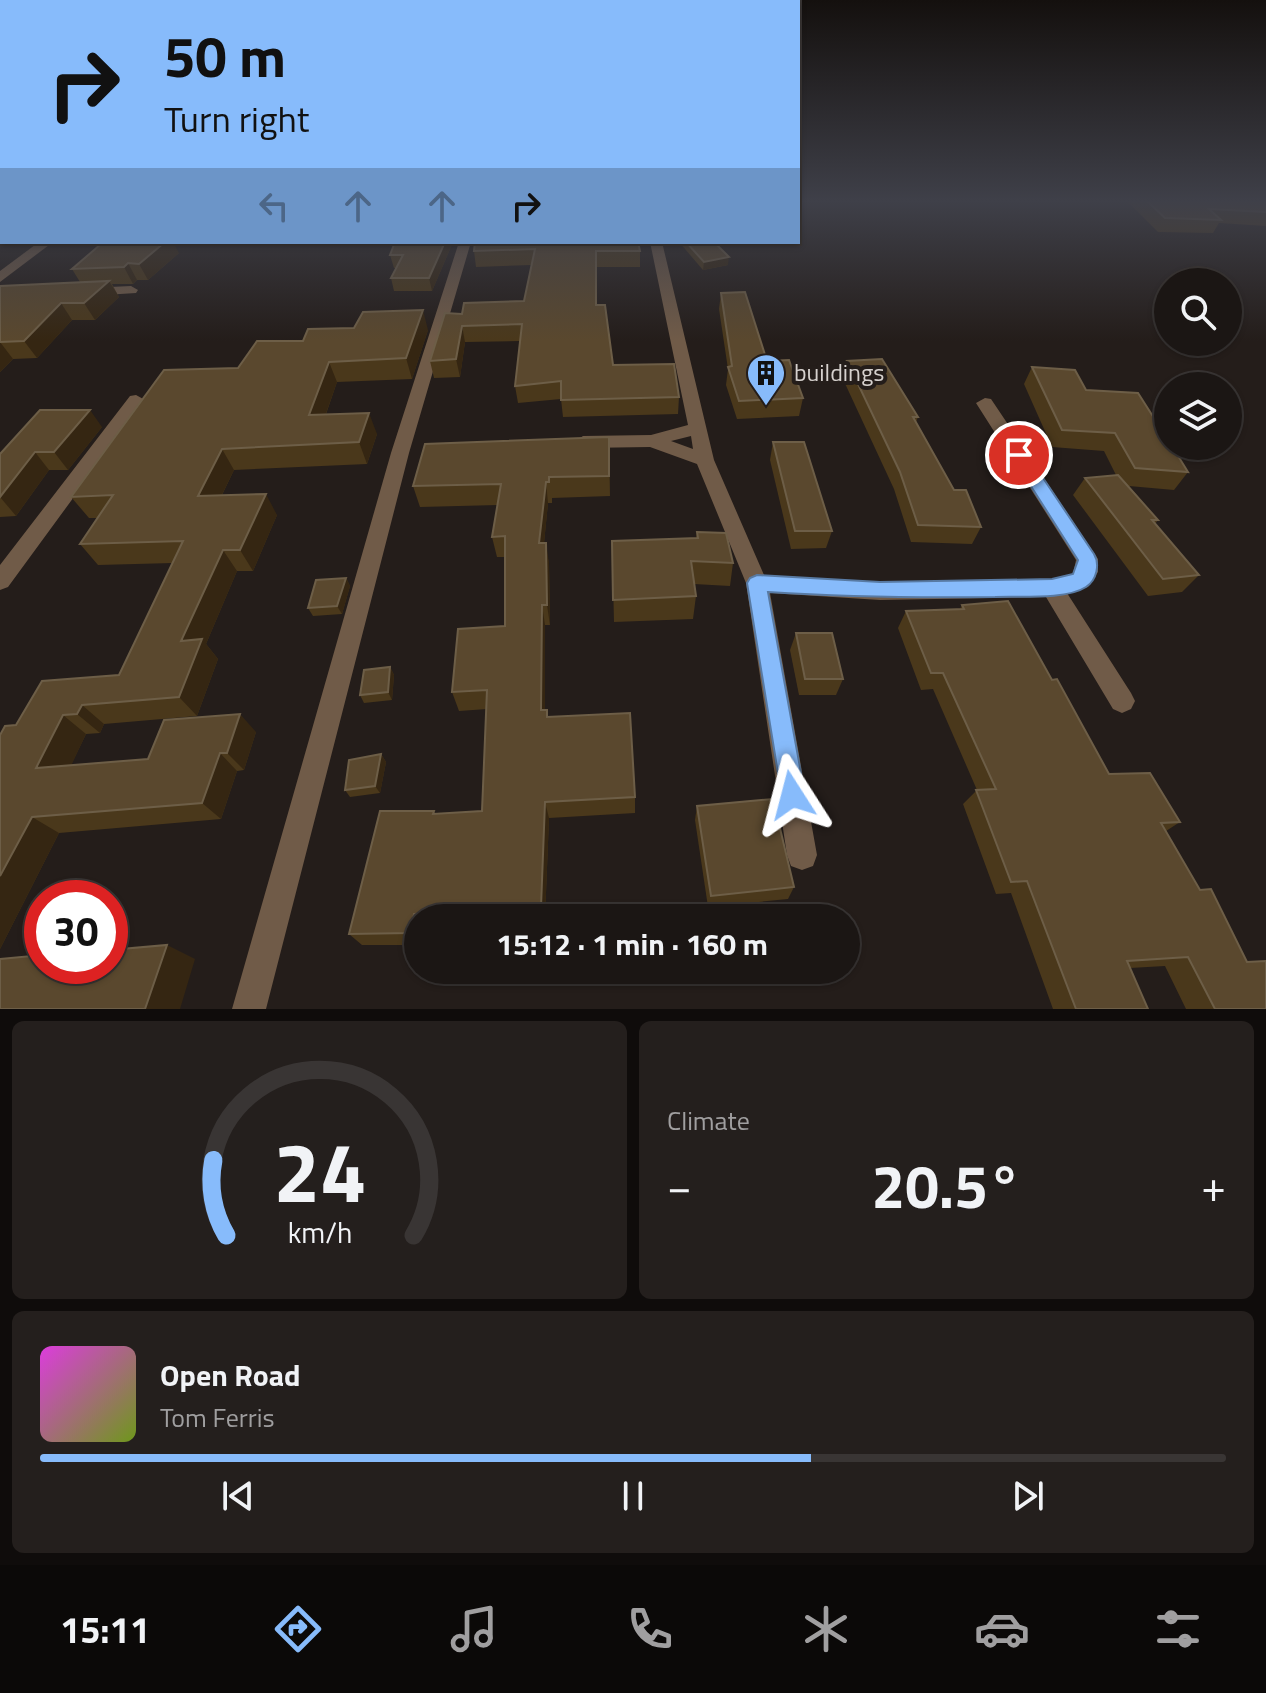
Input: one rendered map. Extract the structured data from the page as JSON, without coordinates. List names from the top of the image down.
{
  "places": {
    "building": ["buildings"]
  },
  "page": {
    "turn": ["50 m", "Turn right"],
    "limit": "30",
    "trip": "15:12 · 1 min · 160 m",
    "tile": "Climate",
    "heat": ["−", "20.5°", "+"],
    "song": ["Open Road", "Tom Ferris"],
    "tabs": "15:11",
    "gauge": ["24", "km/h"]
  }
}
